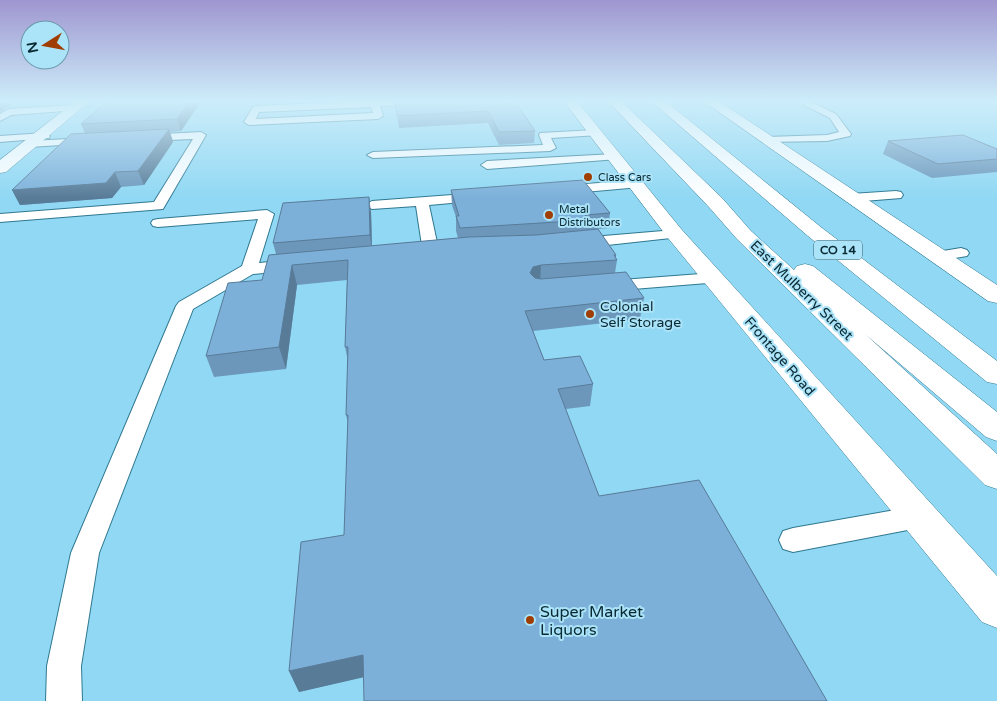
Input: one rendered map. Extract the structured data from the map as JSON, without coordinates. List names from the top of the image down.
{
  "streets": {
    "main road": ["CO 14", "East Mulberry Street", "Frontage Road"]
  },
  "places": [
    "Class Cars",
    "Metal Distributors",
    "Colonial Self Storage",
    "Super Market Liquors"
  ],
  "north": "left"
}
